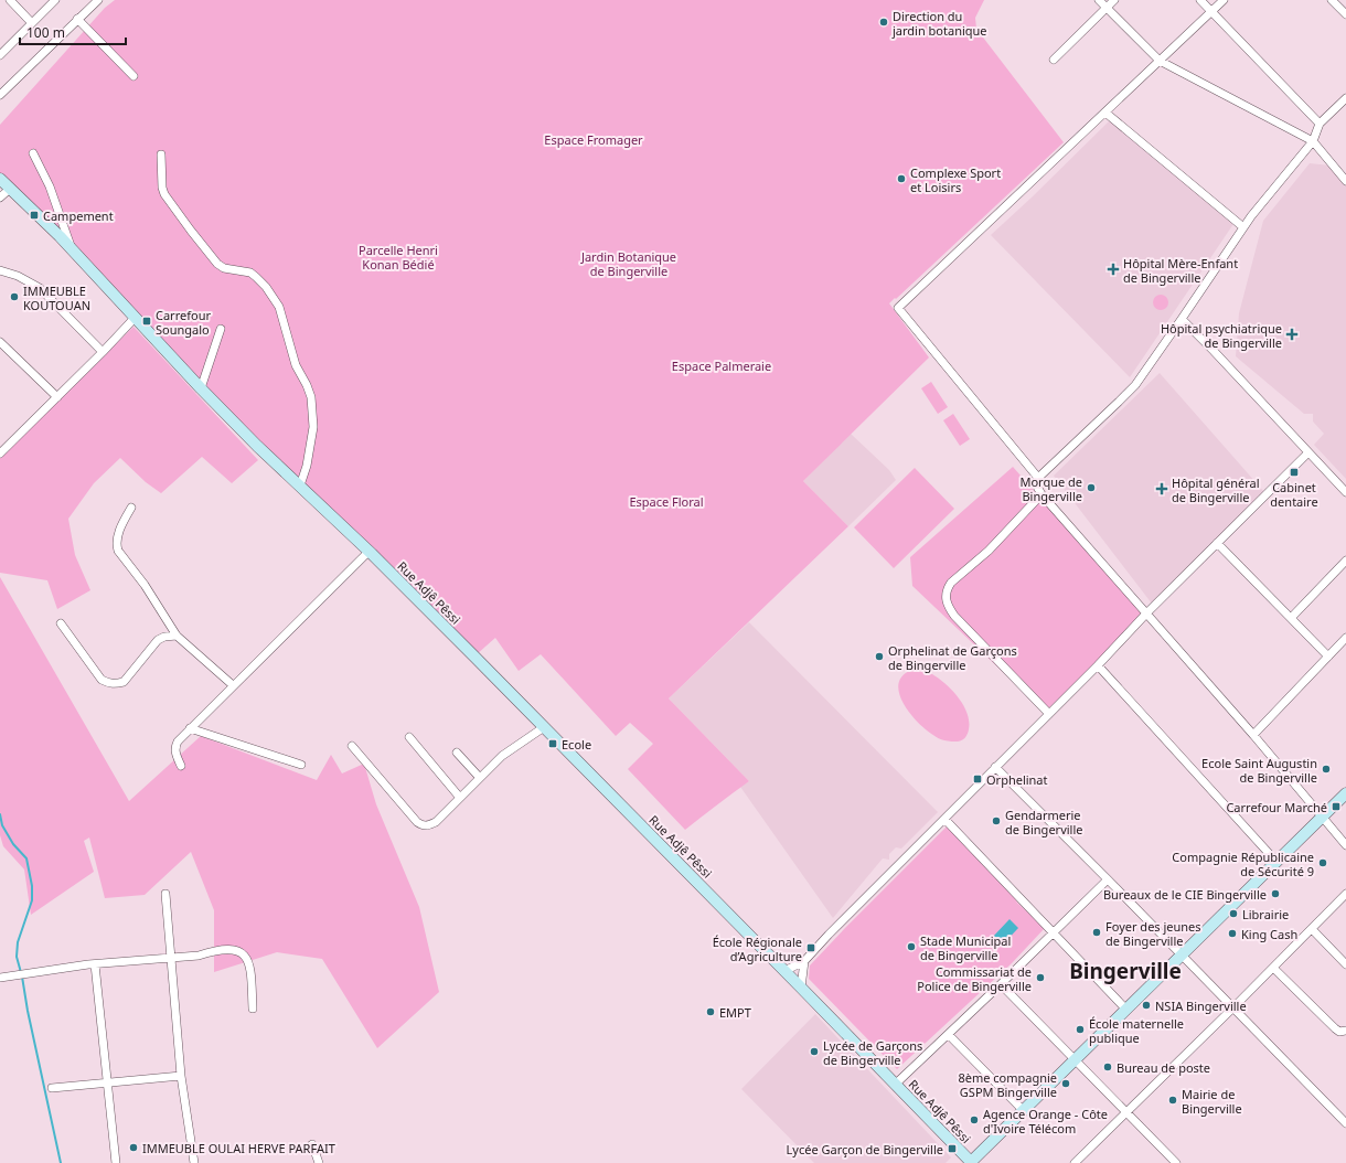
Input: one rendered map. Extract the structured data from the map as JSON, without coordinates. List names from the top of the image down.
{
  "streets": {
    "street": ["Rue Adjê Pêssi"]
  },
  "districts": ["Bingerville"],
  "parks": [
    "Espace Fromager",
    "Parcelle Henri Konan Bédié",
    "Jardin Botanique de Bingerville",
    "Espace Palmeraie",
    "Espace Floral"
  ],
  "places": {
    "other": [
      "Direction du jardin botanique",
      "Complexe Sport et Loisirs",
      "IMMEUBLE KOUTOUAN",
      "Morque de Bingerville",
      "Orphelinat de Garçons de Bingerville",
      "Ecole Saint Augustin de Bingerville",
      "Gendarmerie de Bingerville",
      "Compagnie Républicaine de Sécurité 9",
      "Bureaux de le CIE Bingerville",
      "Librairie",
      "Foyer des jeunes de Bingerville",
      "King Cash",
      "Stade Municipal de Bingerville",
      "Commissariat de Police de Bingerville",
      "NSIA Bingerville",
      "EMPT",
      "École maternelle publique",
      "Lycée de Garçons de Bingerville",
      "Bureau de poste",
      "8ème compagnie GSPM Bingerville",
      "Mairie de Bingerville",
      "Agence Orange - Côte d'Ivoire Télécom",
      "IMMEUBLE OULAI HERVE PARFAIT"
    ],
    "transit": [
      "Campement",
      "Carrefour Soungalo",
      "Cabinet dentaire",
      "Ecole",
      "Orphelinat",
      "Carrefour Marché",
      "École Régionale d’Agriculture",
      "Lycée Garçon de Bingerville"
    ],
    "health": ["Hôpital Mère-Enfant de Bingerville", "Hôpital psychiatrique de Bingerville", "Hôpital général de Bingerville"]
  },
  "scale_bar": "100 m"
}
